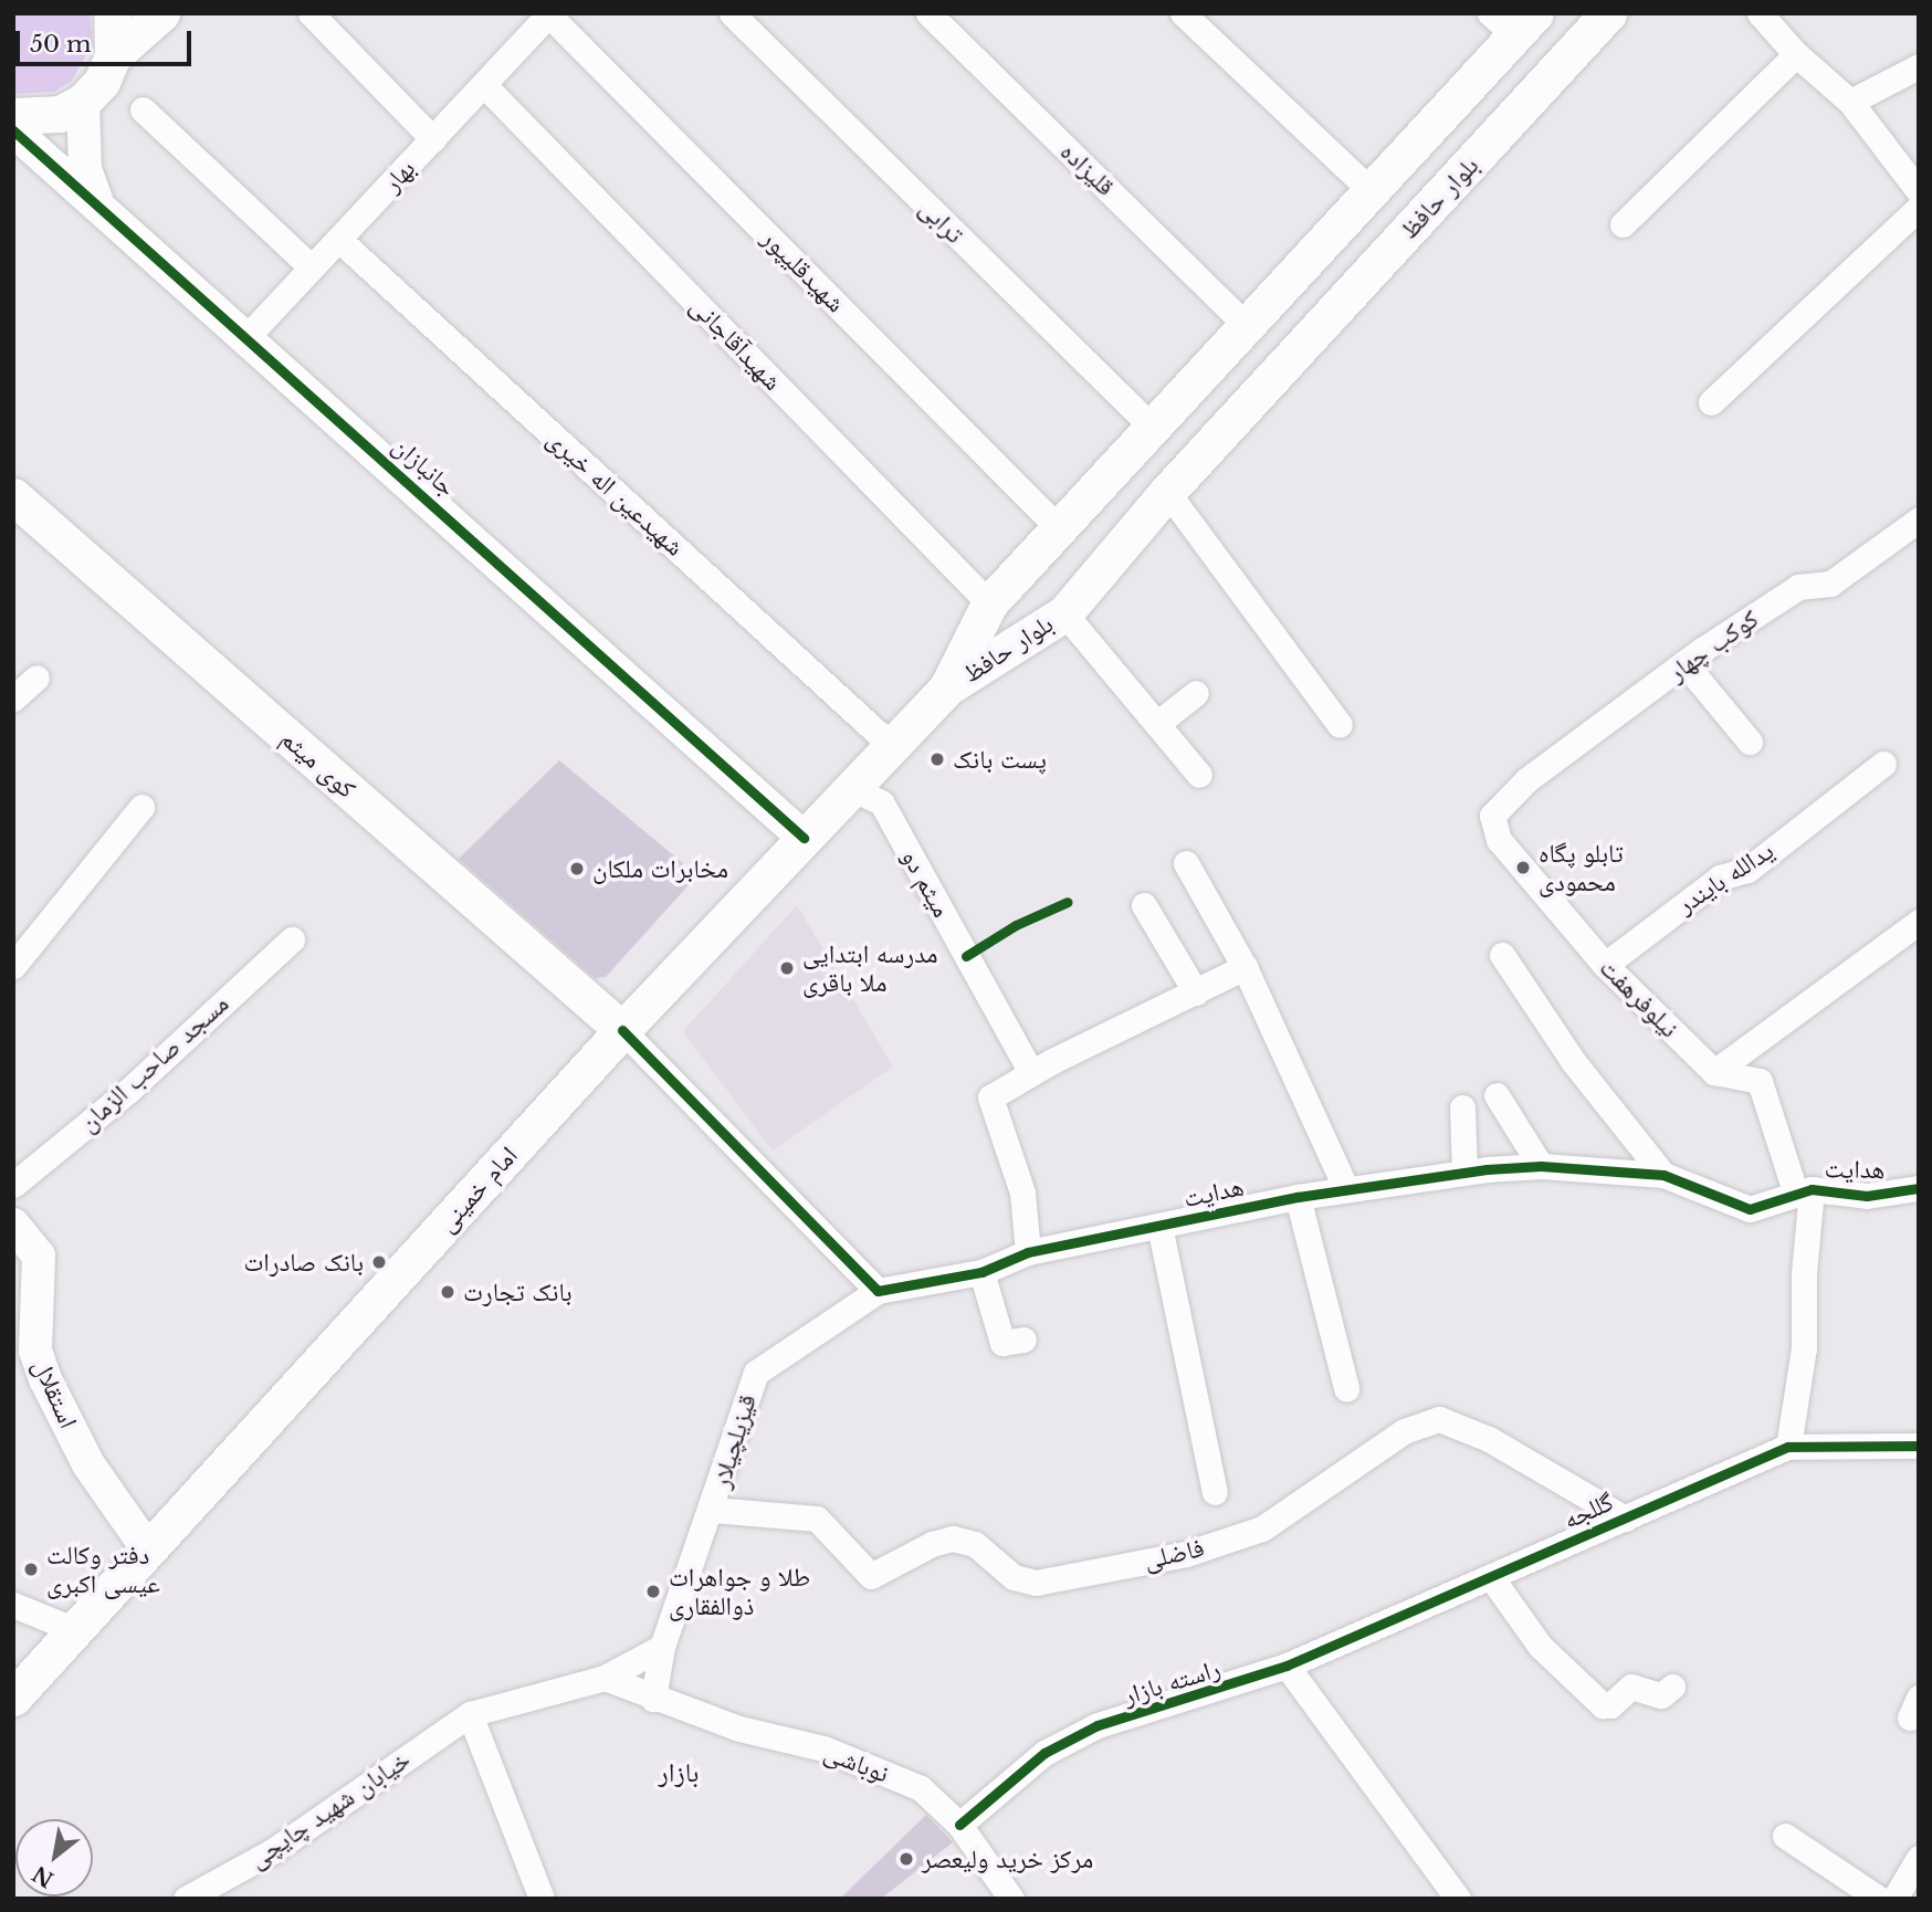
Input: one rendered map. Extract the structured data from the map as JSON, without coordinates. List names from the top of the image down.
{
  "streets": {
    "main road": ["بلوار حافظ", "کوی میثم", "امام خمینی"],
    "street": [
      "قلیزاده",
      "بهار",
      "ترابی",
      "شهیدقلیپور",
      "شهیدآقاجانی",
      "جانبازان",
      "شهیدعین اله خیری",
      "کوکب چهار",
      "یدالله بایندر",
      "میثم دو",
      "نیلوفرهفت",
      "مسجد صاحب الزمان",
      "هدایت",
      "استقلال",
      "قیزیلچیلار",
      "گللجه",
      "فاضلی",
      "راسته بازار",
      "نوباشی",
      "خیابان شهید چایچی"
    ]
  },
  "crossings": [
    ["قلیزاده", "بلوار حافظ"],
    ["بهار", "شهیدقلیپور"],
    ["بهار", "شهیدآقاجانی"],
    ["بهار", "جانبازان"],
    ["بهار", "شهیدعین اله خیری"],
    ["بلوار حافظ", "ترابی"],
    ["بلوار حافظ", "شهیدقلیپور"],
    ["بلوار حافظ", "شهیدآقاجانی"],
    ["بلوار حافظ", "امام خمینی"],
    ["جانبازان", "امام خمینی"],
    ["شهیدعین اله خیری", "امام خمینی"],
    ["کوکب چهار", "نیلوفرهفت"],
    ["کوی میثم", "امام خمینی"],
    ["یدالله بایندر", "نیلوفرهفت"],
    ["میثم دو", "امام خمینی"],
    ["هدایت", "قیزیلچیلار"],
    ["امام خمینی", "استقلال"],
    ["قیزیلچیلار", "فاضلی"],
    ["قیزیلچیلار", "نوباشی"],
    ["گللجه", "فاضلی"],
    ["گللجه", "راسته بازار"],
    ["راسته بازار", "نوباشی"]
  ],
  "districts": ["بازار"],
  "places": [
    "پست بانک",
    "تابلو پگاه محمودی",
    "مخابرات ملکان",
    "مدرسه ابتدایی ملا باقری",
    "بانک صادرات",
    "بانک تجارت",
    "دفتر وکالت عیسی اکبری",
    "طلا و جواهرات ذوالفقاری",
    "مرکز خرید ولیعصر"
  ],
  "scale_bar": "50 m",
  "north": "bottom left"
}
